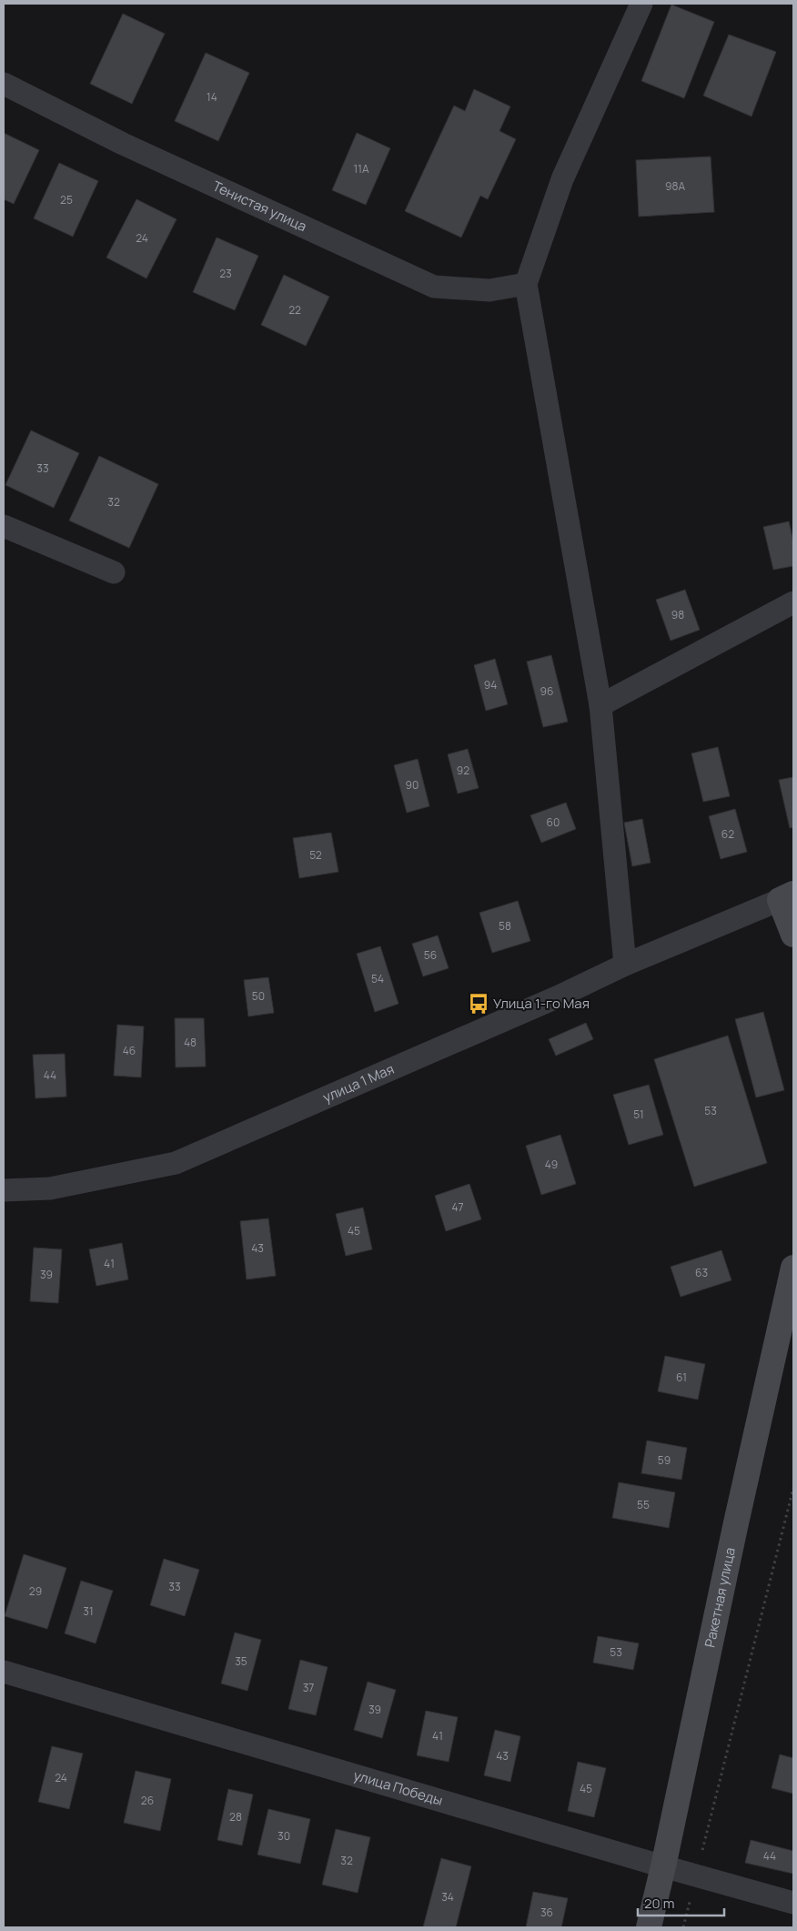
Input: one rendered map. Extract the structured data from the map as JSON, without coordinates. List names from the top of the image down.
{
  "streets": {
    "main road": ["Ракетная улица"],
    "street": ["Тенистая улица", "улица 1 Мая", "улица Победы"]
  },
  "crossings": [
    ["Ракетная улица", "улица Победы"]
  ],
  "places": {
    "bus stop": ["Улица 1-го Мая"]
  },
  "house_numbers": [
    "14",
    "11А",
    "98А",
    "25",
    "24",
    "23",
    "22",
    "33",
    "32",
    "98",
    "94",
    "96",
    "92",
    "90",
    "60",
    "62",
    "52",
    "58",
    "56",
    "54",
    "50",
    "48",
    "46",
    "44",
    "53",
    "51",
    "49",
    "47",
    "45",
    "43",
    "41",
    "63",
    "39",
    "61",
    "59",
    "55",
    "33",
    "29",
    "31",
    "53",
    "35",
    "37",
    "39",
    "41",
    "43",
    "24",
    "45",
    "26",
    "28",
    "30",
    "44",
    "32",
    "34",
    "36"
  ],
  "scale_bar": "20 m"
}
